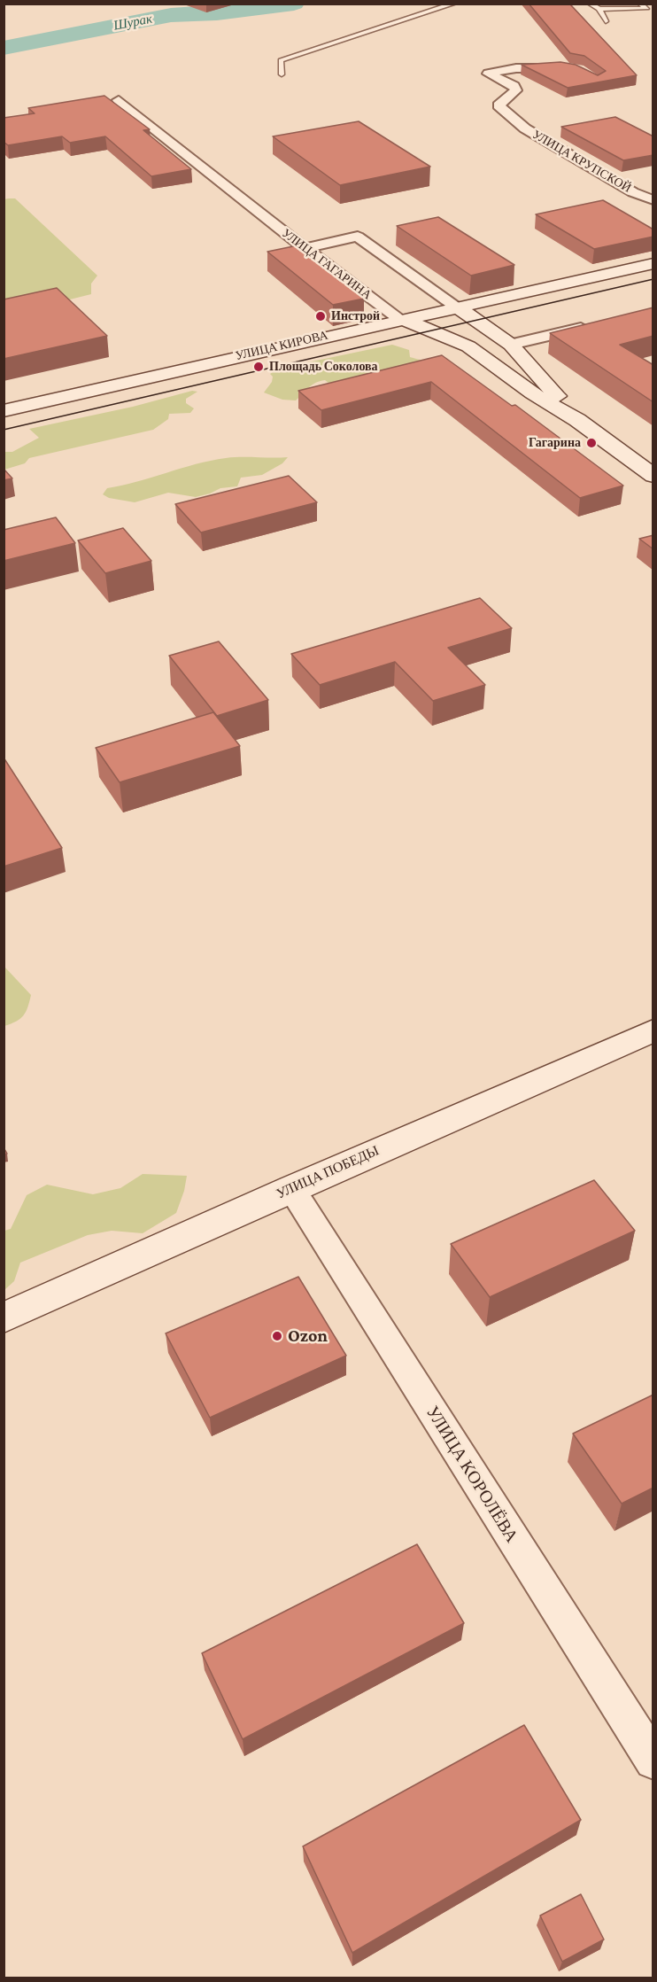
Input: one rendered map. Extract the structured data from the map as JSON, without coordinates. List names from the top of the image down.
{
  "streets": {
    "street": [
      "УЛИЦА КРУПСКОЙ",
      "УЛИЦА ГАГАРИНА",
      "УЛИЦА КИРОВА",
      "УЛИЦА ПОБЕДЫ",
      "УЛИЦА КОРОЛЁВА"
    ]
  },
  "crossings": [
    ["УЛИЦА ГАГАРИНА", "УЛИЦА КИРОВА"],
    ["УЛИЦА ПОБЕДЫ", "УЛИЦА КОРОЛЁВА"]
  ],
  "water": ["Шурак"],
  "places": [
    "Инстрой",
    "Площадь Соколова",
    "Гагарина",
    "Ozon"
  ]
}
